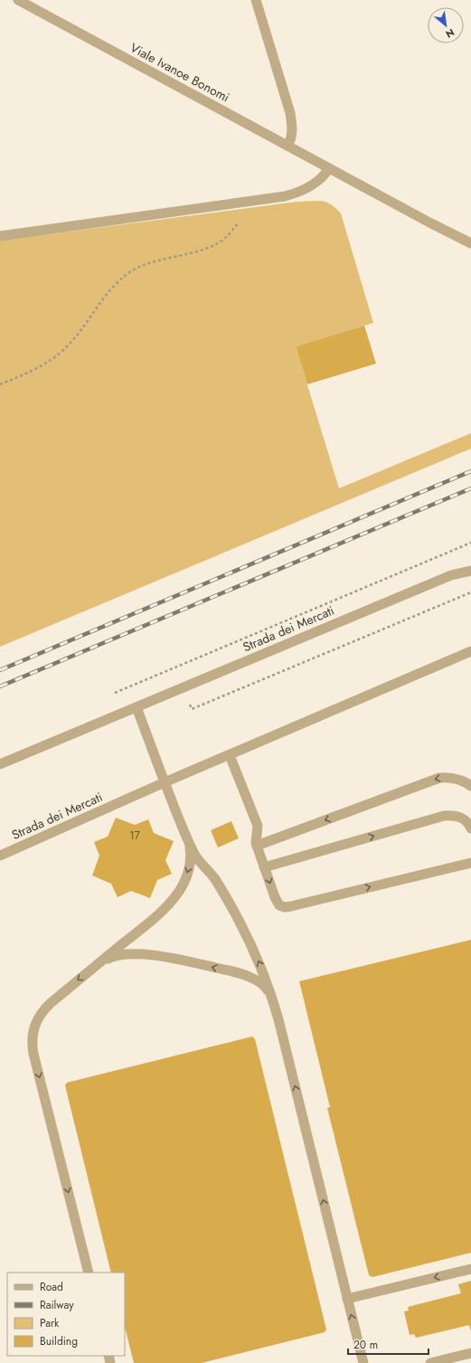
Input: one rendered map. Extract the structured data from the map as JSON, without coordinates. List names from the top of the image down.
{
  "streets": {
    "street": ["Viale Ivanoe Bonomi", "Strada dei Mercati"]
  },
  "house_numbers": ["17"],
  "legend": [
    "Road",
    "Railway",
    "Park",
    "Building"
  ],
  "scale_bar": "20 m",
  "north": "bottom right"
}
